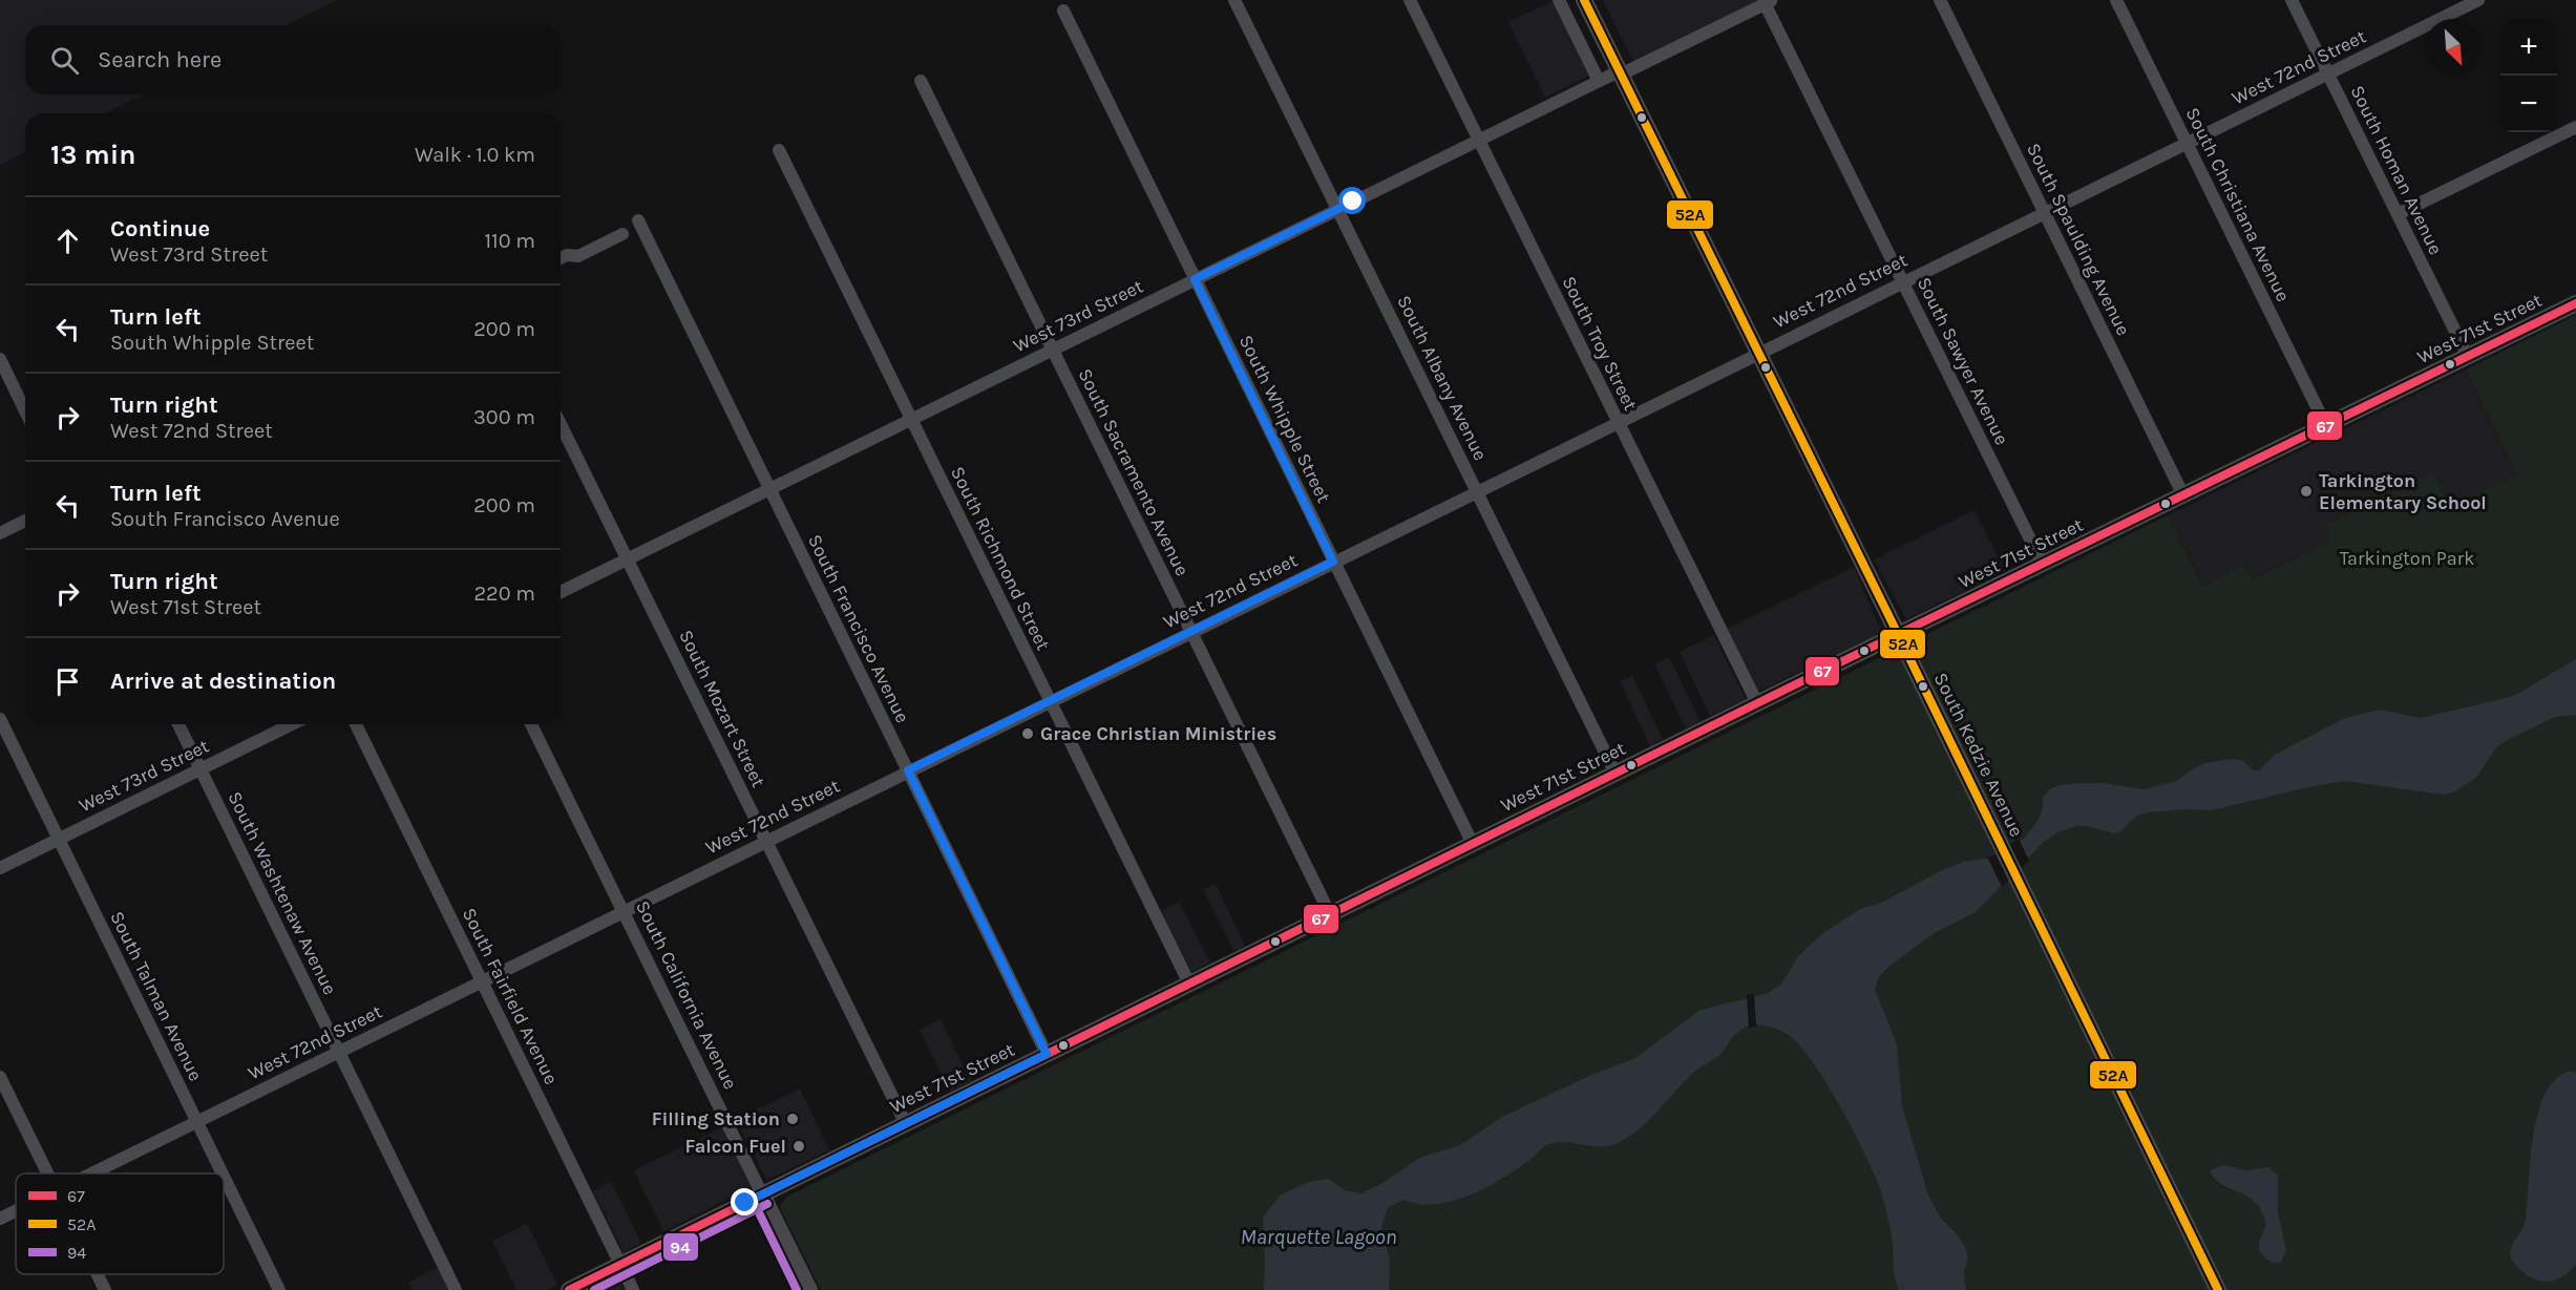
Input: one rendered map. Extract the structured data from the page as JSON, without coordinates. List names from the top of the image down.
{
  "streets": {
    "main road": ["West 71st Street", "South Kedzie Avenue", "South California Avenue"],
    "street": [
      "West 72nd Street",
      "South Homan Avenue",
      "South Christiana Avenue",
      "South Spaulding Avenue",
      "West 73rd Street",
      "South Troy Street",
      "South Sawyer Avenue",
      "South Albany Avenue",
      "South Whipple Street",
      "South Sacramento Avenue",
      "South Richmond Street",
      "South Francisco Avenue",
      "South Mozart Street",
      "South Washtenaw Avenue",
      "South Talman Avenue",
      "South Fairfield Avenue"
    ]
  },
  "crossings": [
    ["West 72nd Street", "South Homan Avenue"],
    ["West 72nd Street", "South Christiana Avenue"],
    ["West 72nd Street", "South Spaulding Avenue"],
    ["West 72nd Street", "South Troy Street"],
    ["West 72nd Street", "South Sawyer Avenue"],
    ["West 72nd Street", "South Albany Avenue"],
    ["West 72nd Street", "South Whipple Street"],
    ["West 72nd Street", "South Sacramento Avenue"],
    ["West 72nd Street", "South Richmond Street"],
    ["West 72nd Street", "South Francisco Avenue"],
    ["West 72nd Street", "South Mozart Street"],
    ["West 72nd Street", "South Kedzie Avenue"],
    ["West 72nd Street", "South Washtenaw Avenue"],
    ["West 72nd Street", "South California Avenue"],
    ["West 72nd Street", "South Talman Avenue"],
    ["West 72nd Street", "South Fairfield Avenue"],
    ["South Homan Avenue", "West 71st Street"],
    ["South Christiana Avenue", "West 71st Street"],
    ["South Spaulding Avenue", "West 71st Street"],
    ["West 73rd Street", "South Troy Street"],
    ["West 73rd Street", "South Sawyer Avenue"],
    ["West 73rd Street", "South Albany Avenue"],
    ["West 73rd Street", "South Whipple Street"],
    ["West 73rd Street", "South Sacramento Avenue"],
    ["West 73rd Street", "South Richmond Street"],
    ["West 73rd Street", "South Francisco Avenue"],
    ["West 73rd Street", "South Mozart Street"],
    ["West 73rd Street", "South Kedzie Avenue"],
    ["West 73rd Street", "South Washtenaw Avenue"],
    ["West 73rd Street", "South Talman Avenue"],
    ["West 71st Street", "South Troy Street"],
    ["West 71st Street", "South Sawyer Avenue"],
    ["West 71st Street", "South Albany Avenue"],
    ["West 71st Street", "South Whipple Street"],
    ["West 71st Street", "South Sacramento Avenue"],
    ["West 71st Street", "South Richmond Street"],
    ["West 71st Street", "South Francisco Avenue"],
    ["West 71st Street", "South Mozart Street"],
    ["West 71st Street", "South Kedzie Avenue"],
    ["West 71st Street", "South California Avenue"],
    ["West 71st Street", "South Fairfield Avenue"]
  ],
  "water": ["Marquette Lagoon"],
  "parks": ["Tarkington Park"],
  "places": [
    "Tarkington Elementary School",
    "Grace Christian Ministries",
    "Filling Station",
    "Falcon Fuel"
  ],
  "lines": ["transit line 52A", "transit line 67", "transit line 94"],
  "legend": ["67", "52A", "94"],
  "north": "bottom right",
  "page": {
    "map_buttons": ["+", "−"],
    "search": "Search here",
    "heading": ["13 min", "Walk · 1.0 km"],
    "list": [
      ["Continue", "West 73rd Street", "110 m"],
      ["Turn left", "South Whipple Street", "200 m"],
      ["Turn right", "West 72nd Street", "300 m"],
      ["Turn left", "South Francisco Avenue", "200 m"],
      ["Turn right", "West 71st Street", "220 m"],
      "Arrive at destination"
    ]
  }
}
